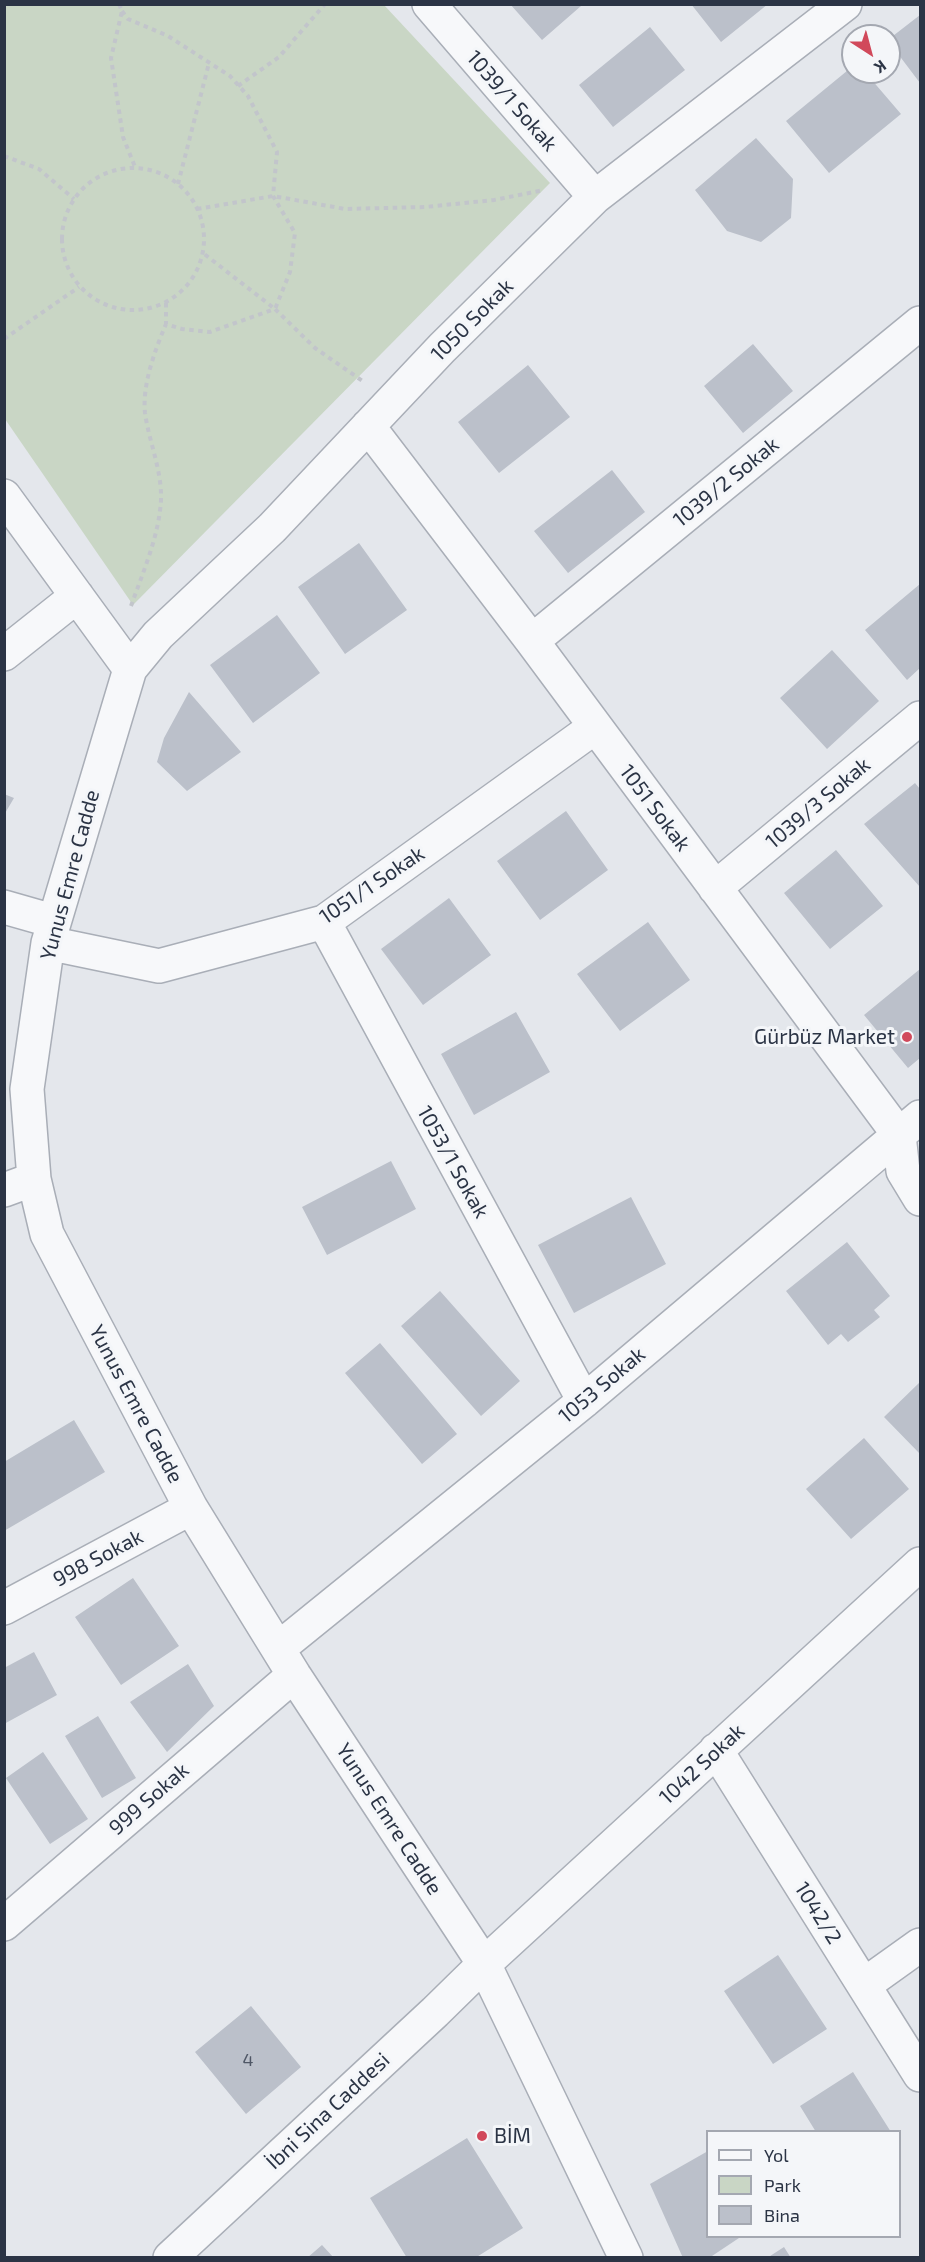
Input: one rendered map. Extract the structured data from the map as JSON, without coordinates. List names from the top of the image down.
{
  "streets": {
    "street": [
      "1039/1 Sokak",
      "1050 Sokak",
      "1039/2 Sokak",
      "1039/3 Sokak",
      "1051 Sokak",
      "Yunus Emre Cadde",
      "1051/1 Sokak",
      "1053/1 Sokak",
      "1053 Sokak",
      "998 Sokak",
      "1042 Sokak",
      "999 Sokak",
      "1042/2",
      "İbni Sina Caddesi"
    ]
  },
  "crossings": [
    ["1039/1 Sokak", "1050 Sokak"],
    ["1050 Sokak", "1051 Sokak"],
    ["1050 Sokak", "Yunus Emre Cadde"],
    ["1039/2 Sokak", "1051 Sokak"],
    ["1039/3 Sokak", "1051 Sokak"],
    ["1051 Sokak", "1051/1 Sokak"],
    ["1051 Sokak", "1053 Sokak"],
    ["Yunus Emre Cadde", "1051/1 Sokak"],
    ["Yunus Emre Cadde", "1053 Sokak"],
    ["Yunus Emre Cadde", "998 Sokak"],
    ["Yunus Emre Cadde", "1042 Sokak"],
    ["Yunus Emre Cadde", "999 Sokak"],
    ["Yunus Emre Cadde", "İbni Sina Caddesi"],
    ["1051/1 Sokak", "1053/1 Sokak"],
    ["1053/1 Sokak", "1053 Sokak"],
    ["1053 Sokak", "999 Sokak"],
    ["1042 Sokak", "1042/2"],
    ["1042 Sokak", "İbni Sina Caddesi"]
  ],
  "places": ["Gürbüz Market", "BİM"],
  "house_numbers": ["4"],
  "legend": ["Yol", "Park", "Bina"],
  "north": "bottom right"
}
